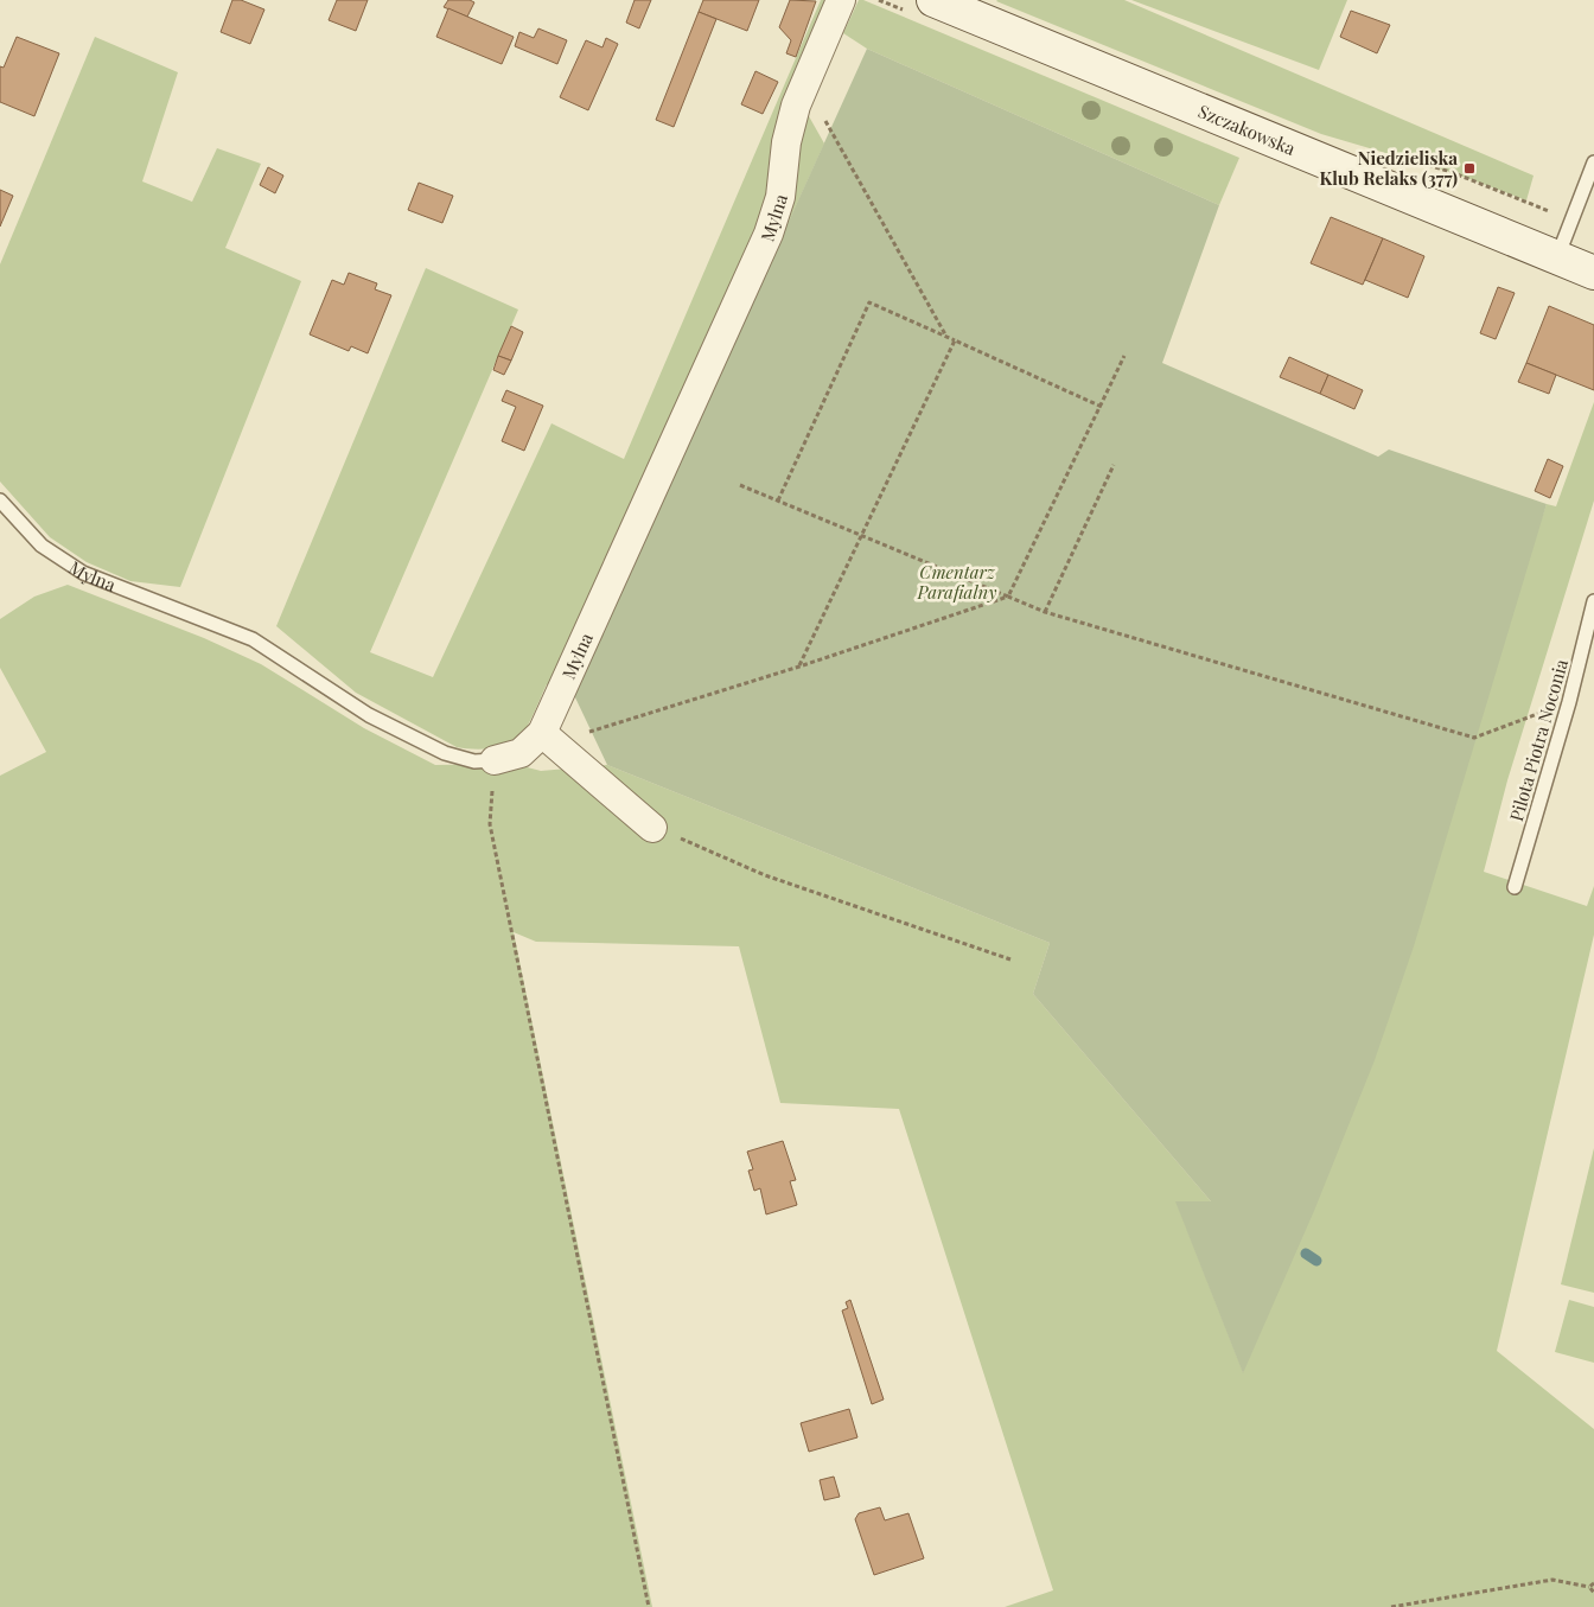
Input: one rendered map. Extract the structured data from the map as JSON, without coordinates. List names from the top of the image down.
{
  "streets": {
    "street": ["Szczakowska", "Mylna"],
    "lane": ["Pilota Piotra Noconia"]
  },
  "parks": ["Cmentarz Parafialny"],
  "places": {
    "transit": ["Niedzieliska Klub Relaks (377)"]
  }
}
